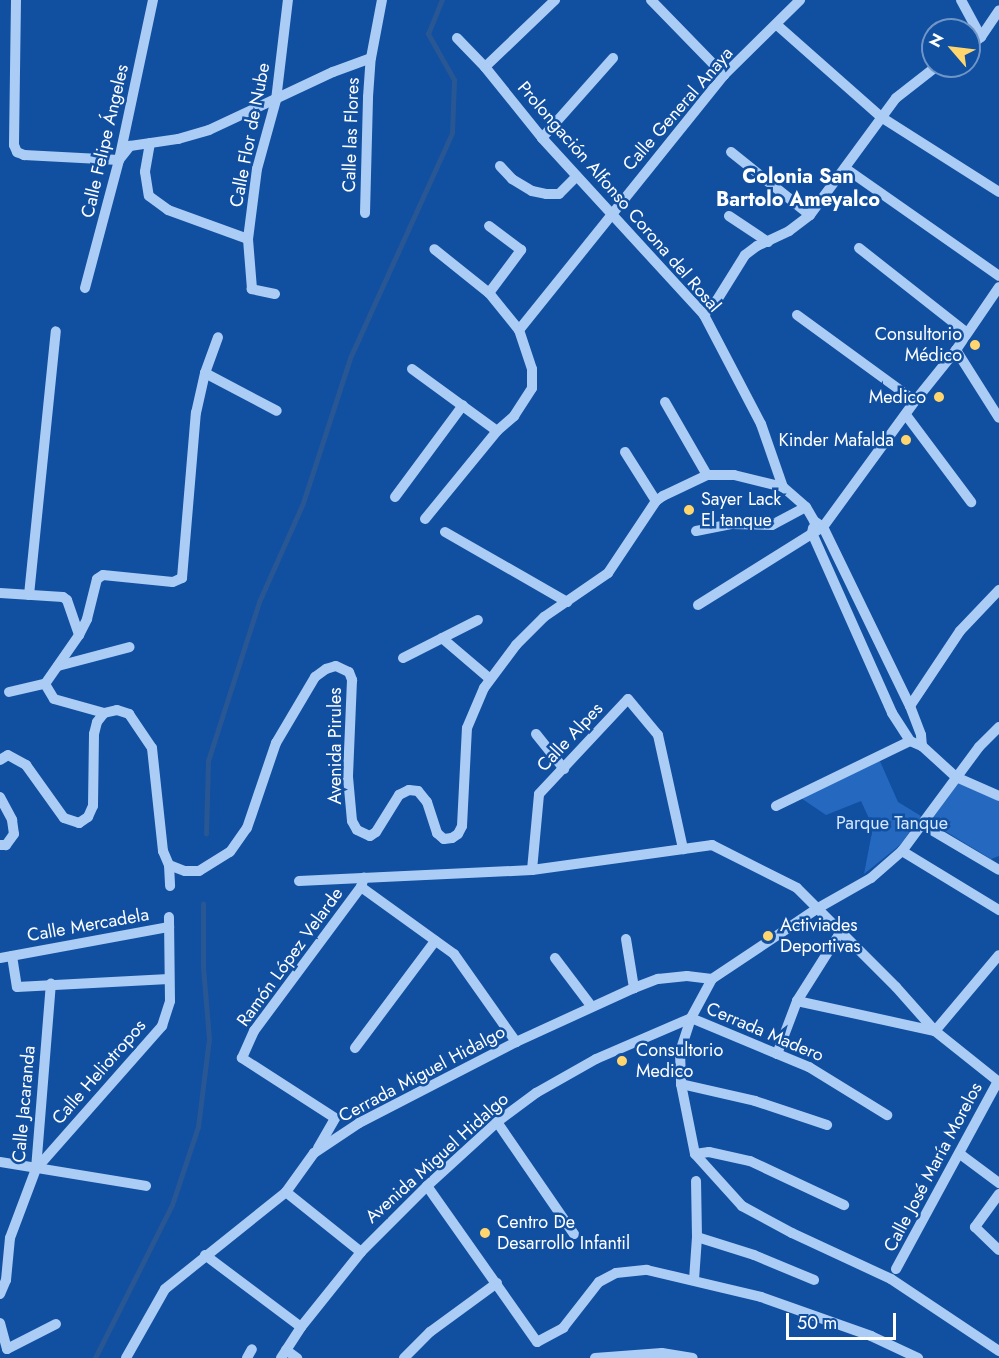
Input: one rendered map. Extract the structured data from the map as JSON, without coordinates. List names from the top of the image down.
{
  "streets": {
    "street": [
      "Calle General Anaya",
      "Calle Flor de Nube",
      "Calle las Flores",
      "Calle Felipe Ángeles",
      "Prolongación Alfonso Corona del Rosal",
      "Calle Alpes",
      "Avenida Pirules",
      "Calle Mercadela",
      "Ramón López Velarde",
      "Cerrada Madero",
      "Calle Heliotropos",
      "Cerrada Miguel Hidalgo",
      "Calle Jacaranda",
      "Avenida Miguel Hidalgo",
      "Calle José María Morelos"
    ]
  },
  "crossings": [
    ["Calle General Anaya", "Prolongación Alfonso Corona del Rosal"],
    ["Prolongación Alfonso Corona del Rosal", "Avenida Pirules"],
    ["Calle Mercadela", "Calle Heliotropos"],
    ["Calle Mercadela", "Calle Jacaranda"],
    ["Ramón López Velarde", "Cerrada Miguel Hidalgo"],
    ["Cerrada Madero", "Avenida Miguel Hidalgo"],
    ["Calle Heliotropos", "Calle Jacaranda"]
  ],
  "districts": ["Colonia San Bartolo Ameyalco"],
  "parks": ["Parque Tanque"],
  "places": [
    "Consultorio Médico",
    "Medico",
    "Kinder Mafalda",
    "Sayer Lack El tanque",
    "Activiades Deportivas",
    "Consultorio Medico",
    "Centro De Desarrollo Infantil"
  ],
  "scale_bar": "50 m",
  "north": "top left"
}
